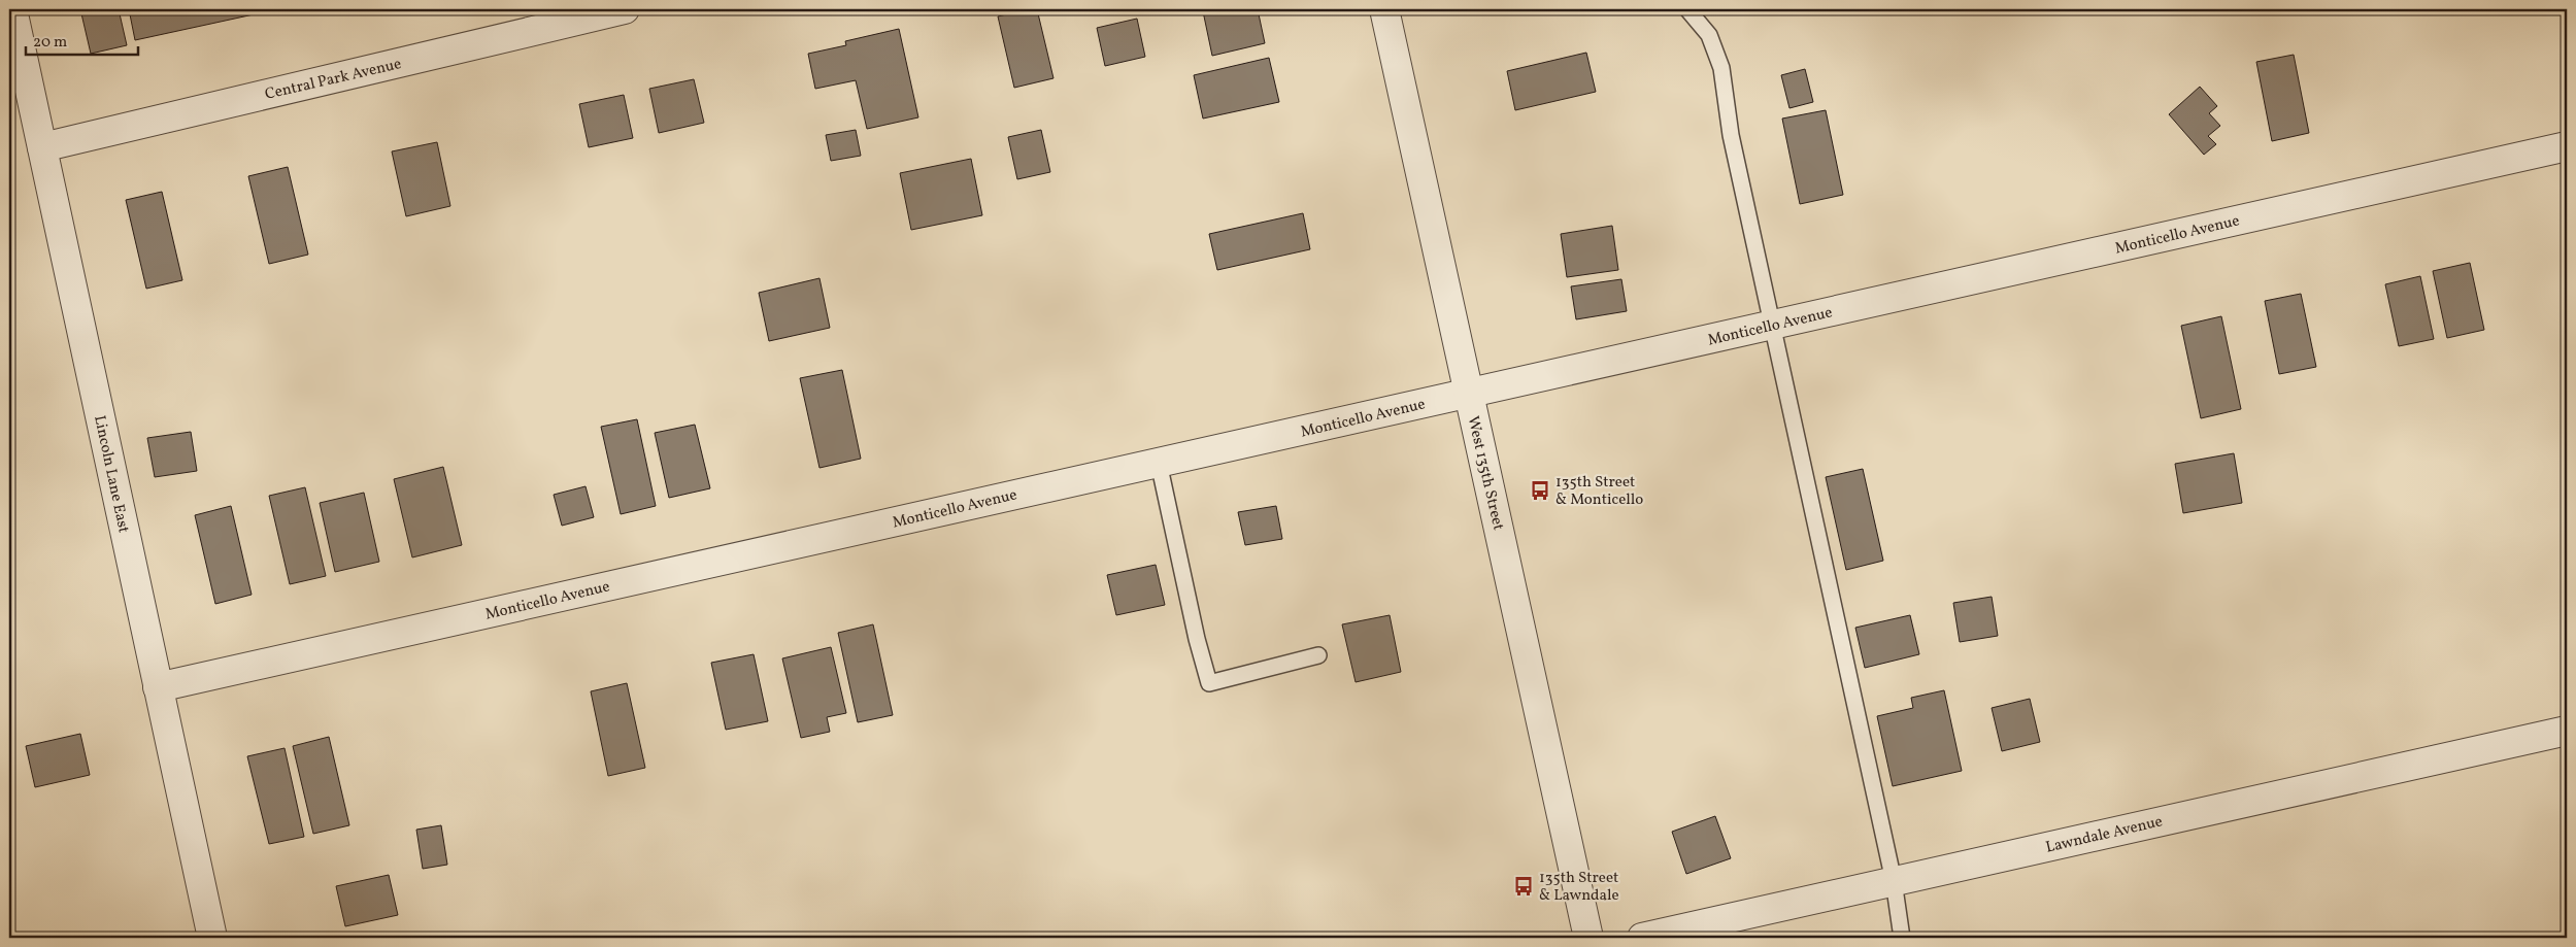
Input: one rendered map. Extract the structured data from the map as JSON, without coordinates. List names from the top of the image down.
{
  "streets": {
    "street": [
      "Central Park Avenue",
      "Monticello Avenue",
      "West 135th Street",
      "Lincoln Lane East",
      "Lawndale Avenue"
    ]
  },
  "crossings": [
    ["Central Park Avenue", "Lincoln Lane East"],
    ["Monticello Avenue", "West 135th Street"],
    ["Monticello Avenue", "Lincoln Lane East"]
  ],
  "places": {
    "bus stop": ["135th Street & Monticello", "135th Street & Lawndale"]
  },
  "scale_bar": "20 m"
}
